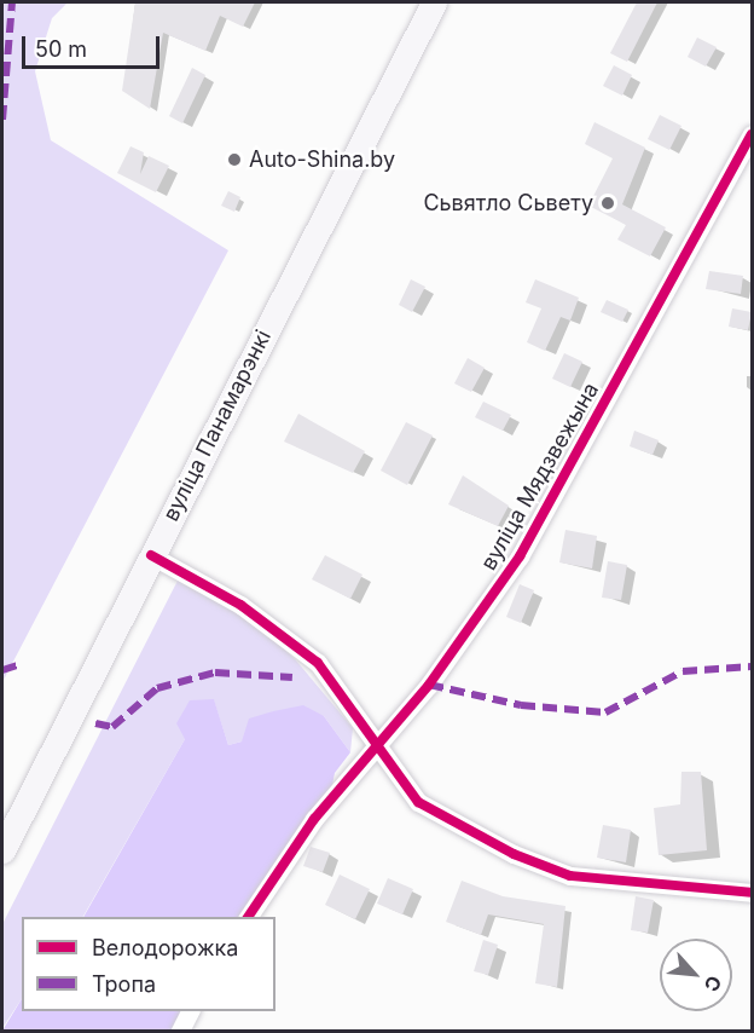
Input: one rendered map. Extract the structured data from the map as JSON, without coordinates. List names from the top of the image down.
{
  "streets": {
    "main road": ["вуліца Панамарэнкі"],
    "street": ["вуліца Мядзвежына"]
  },
  "places": ["Auto-Shina.by", "Сьвятло Сьвету"],
  "legend": ["Велодорожка", "Тропа"],
  "scale_bar": "50 m",
  "north": "bottom right"
}
